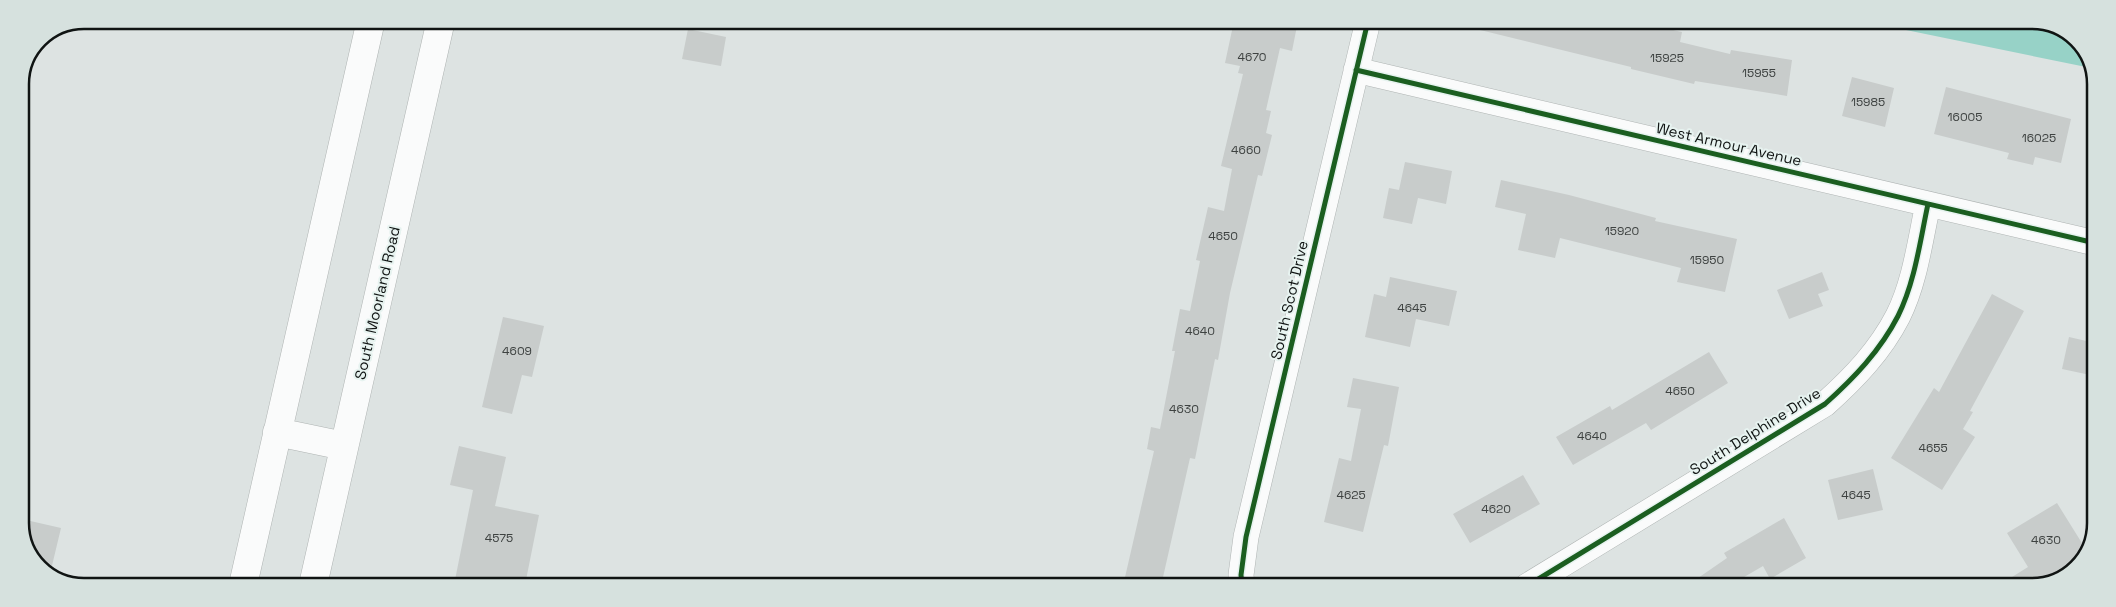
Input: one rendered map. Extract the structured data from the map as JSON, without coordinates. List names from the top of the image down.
{
  "streets": {
    "main road": ["South Moorland Road"],
    "street": ["West Armour Avenue", "South Scot Drive", "South Delphine Drive"]
  },
  "crossings": [
    ["West Armour Avenue", "South Scot Drive"],
    ["West Armour Avenue", "South Delphine Drive"]
  ],
  "house_numbers": [
    "4670",
    "15925",
    "15955",
    "15985",
    "16005",
    "16025",
    "4660",
    "15920",
    "4650",
    "15950",
    "4645",
    "4640",
    "4609",
    "4650",
    "4630",
    "4640",
    "4655",
    "4625",
    "4645",
    "4620",
    "4575",
    "4630"
  ]
}
